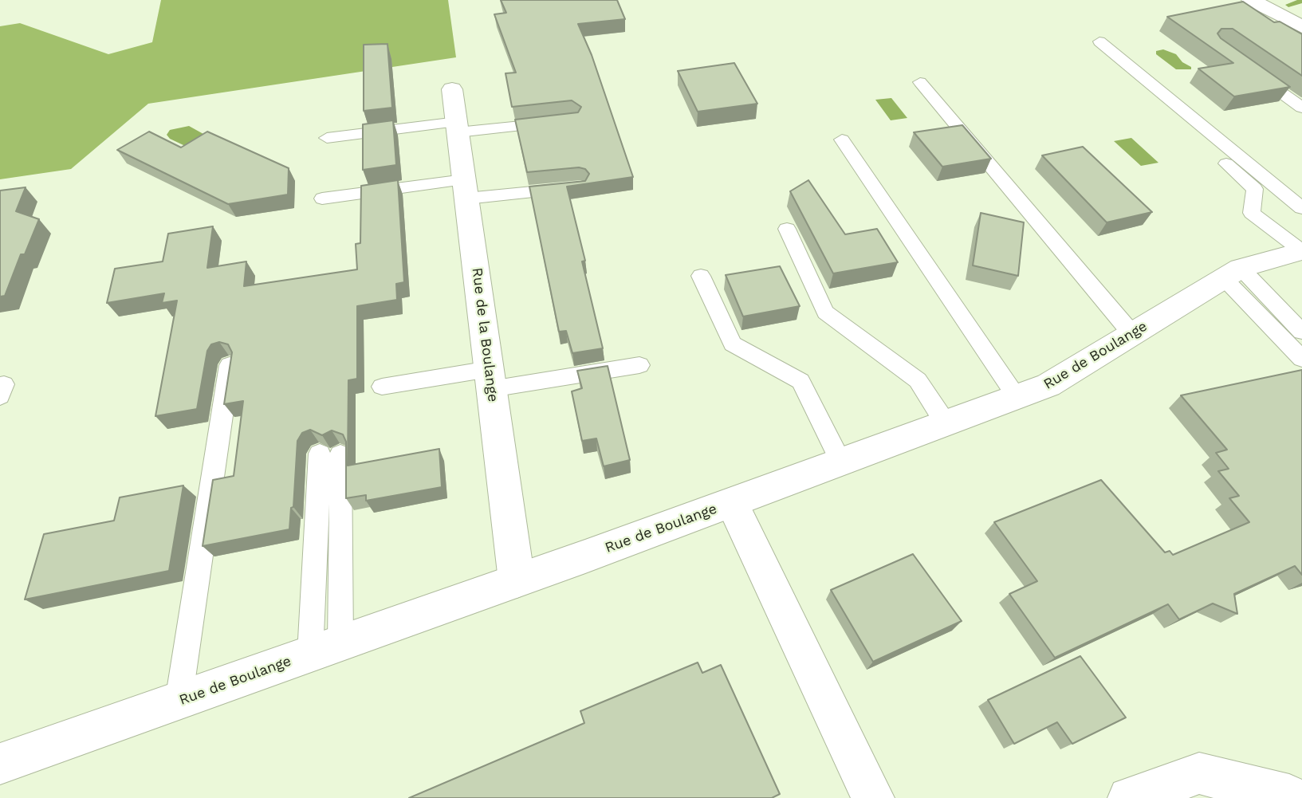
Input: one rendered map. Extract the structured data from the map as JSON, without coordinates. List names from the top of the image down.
{
  "streets": {
    "main road": ["Rue de la Boulange", "Rue de Boulange"]
  },
  "crossings": [
    ["Rue de la Boulange", "Rue de Boulange"]
  ]
}
